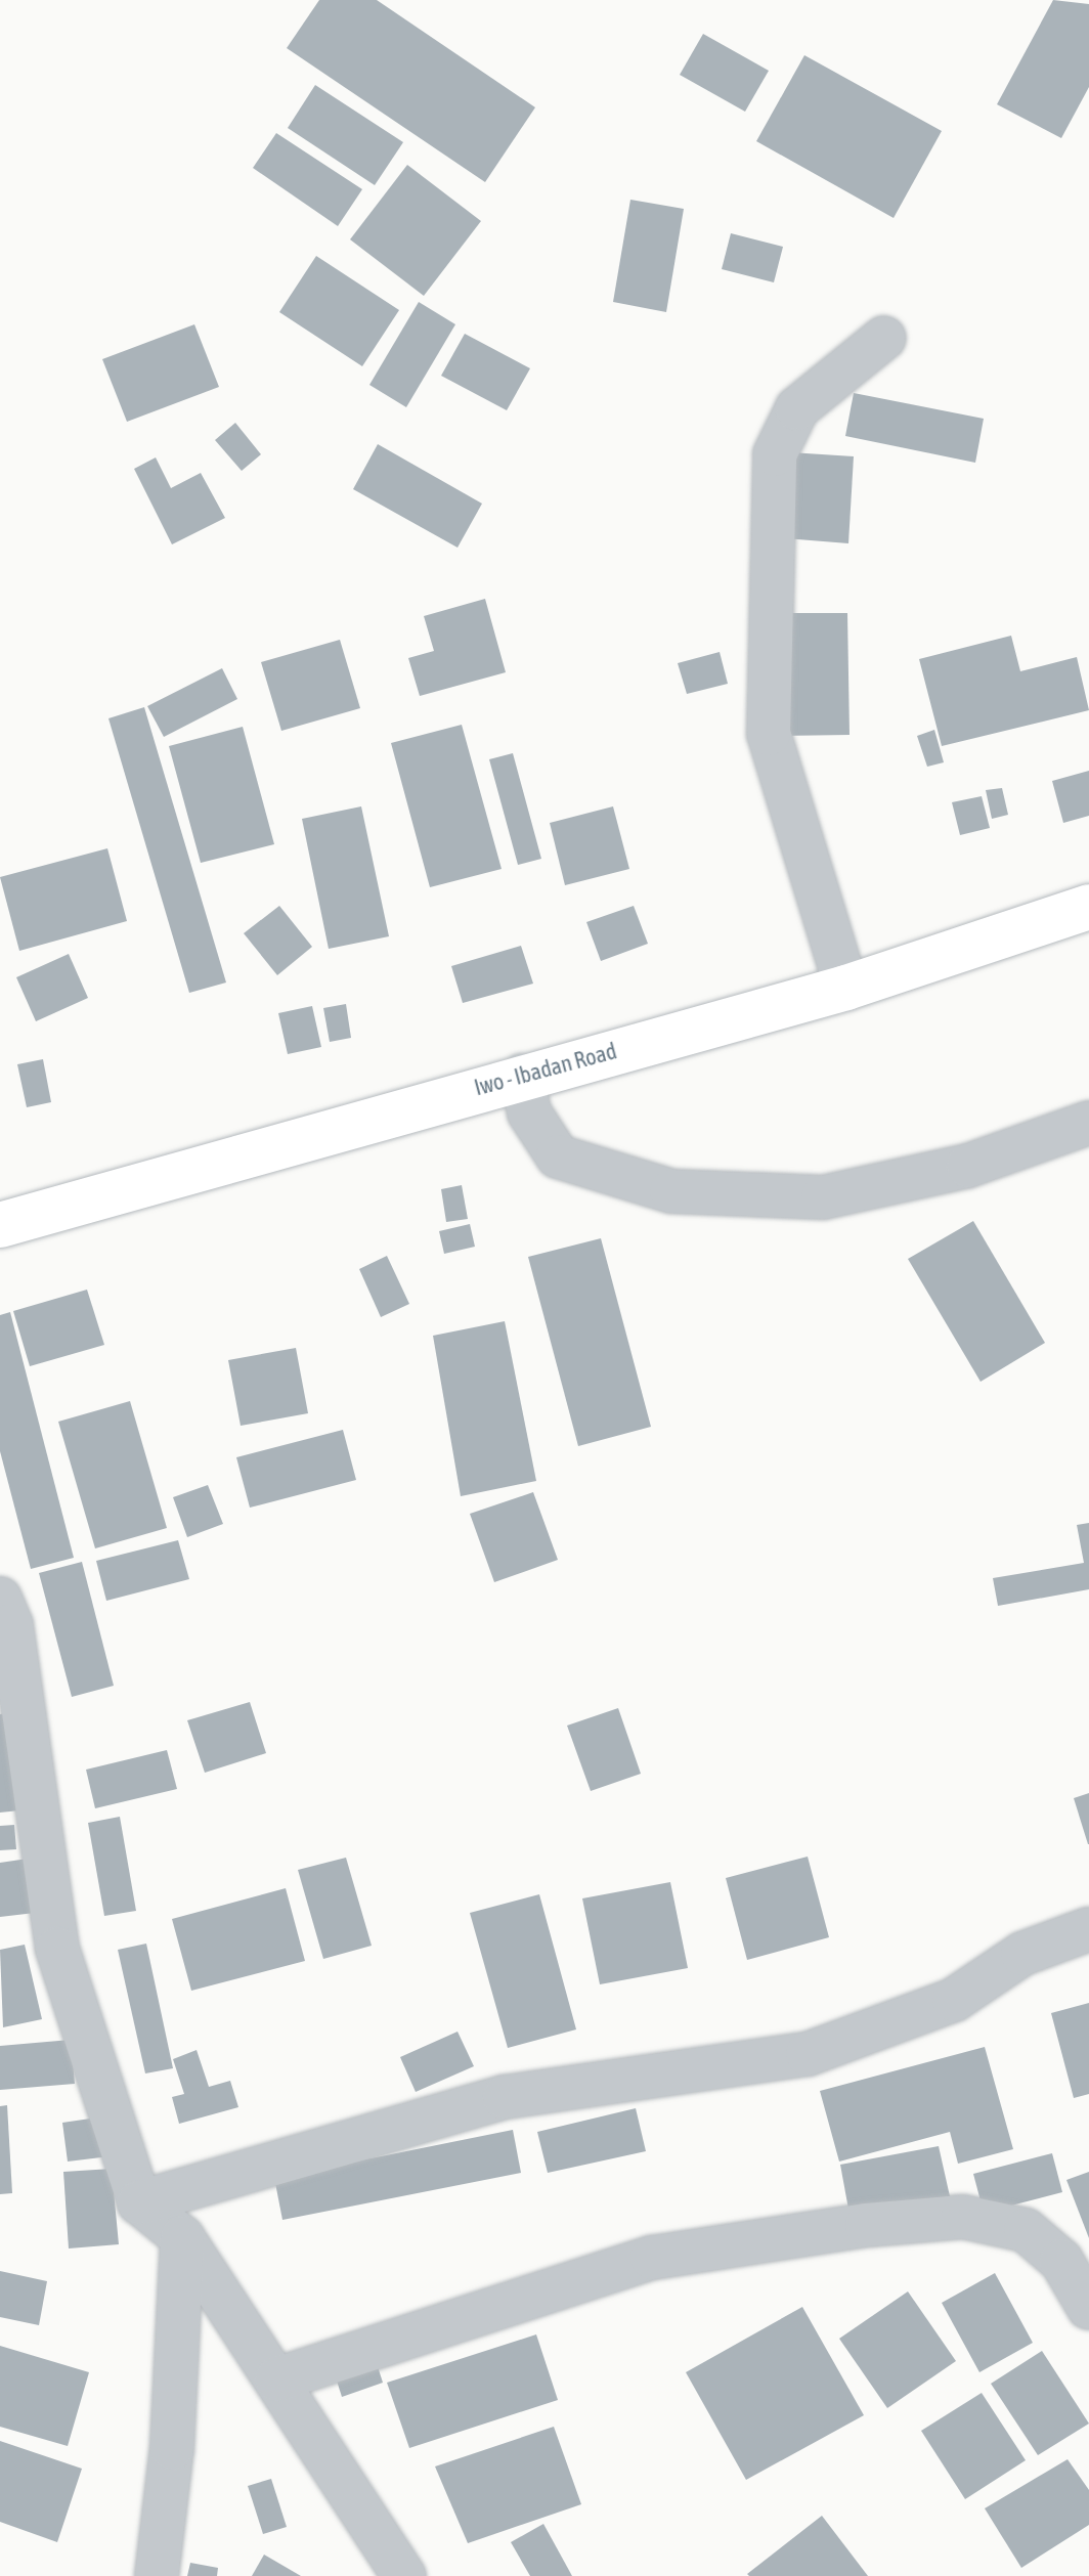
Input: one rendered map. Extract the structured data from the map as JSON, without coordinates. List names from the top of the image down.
{
  "streets": {
    "main road": ["Iwo - Ibadan Road"]
  }
}
